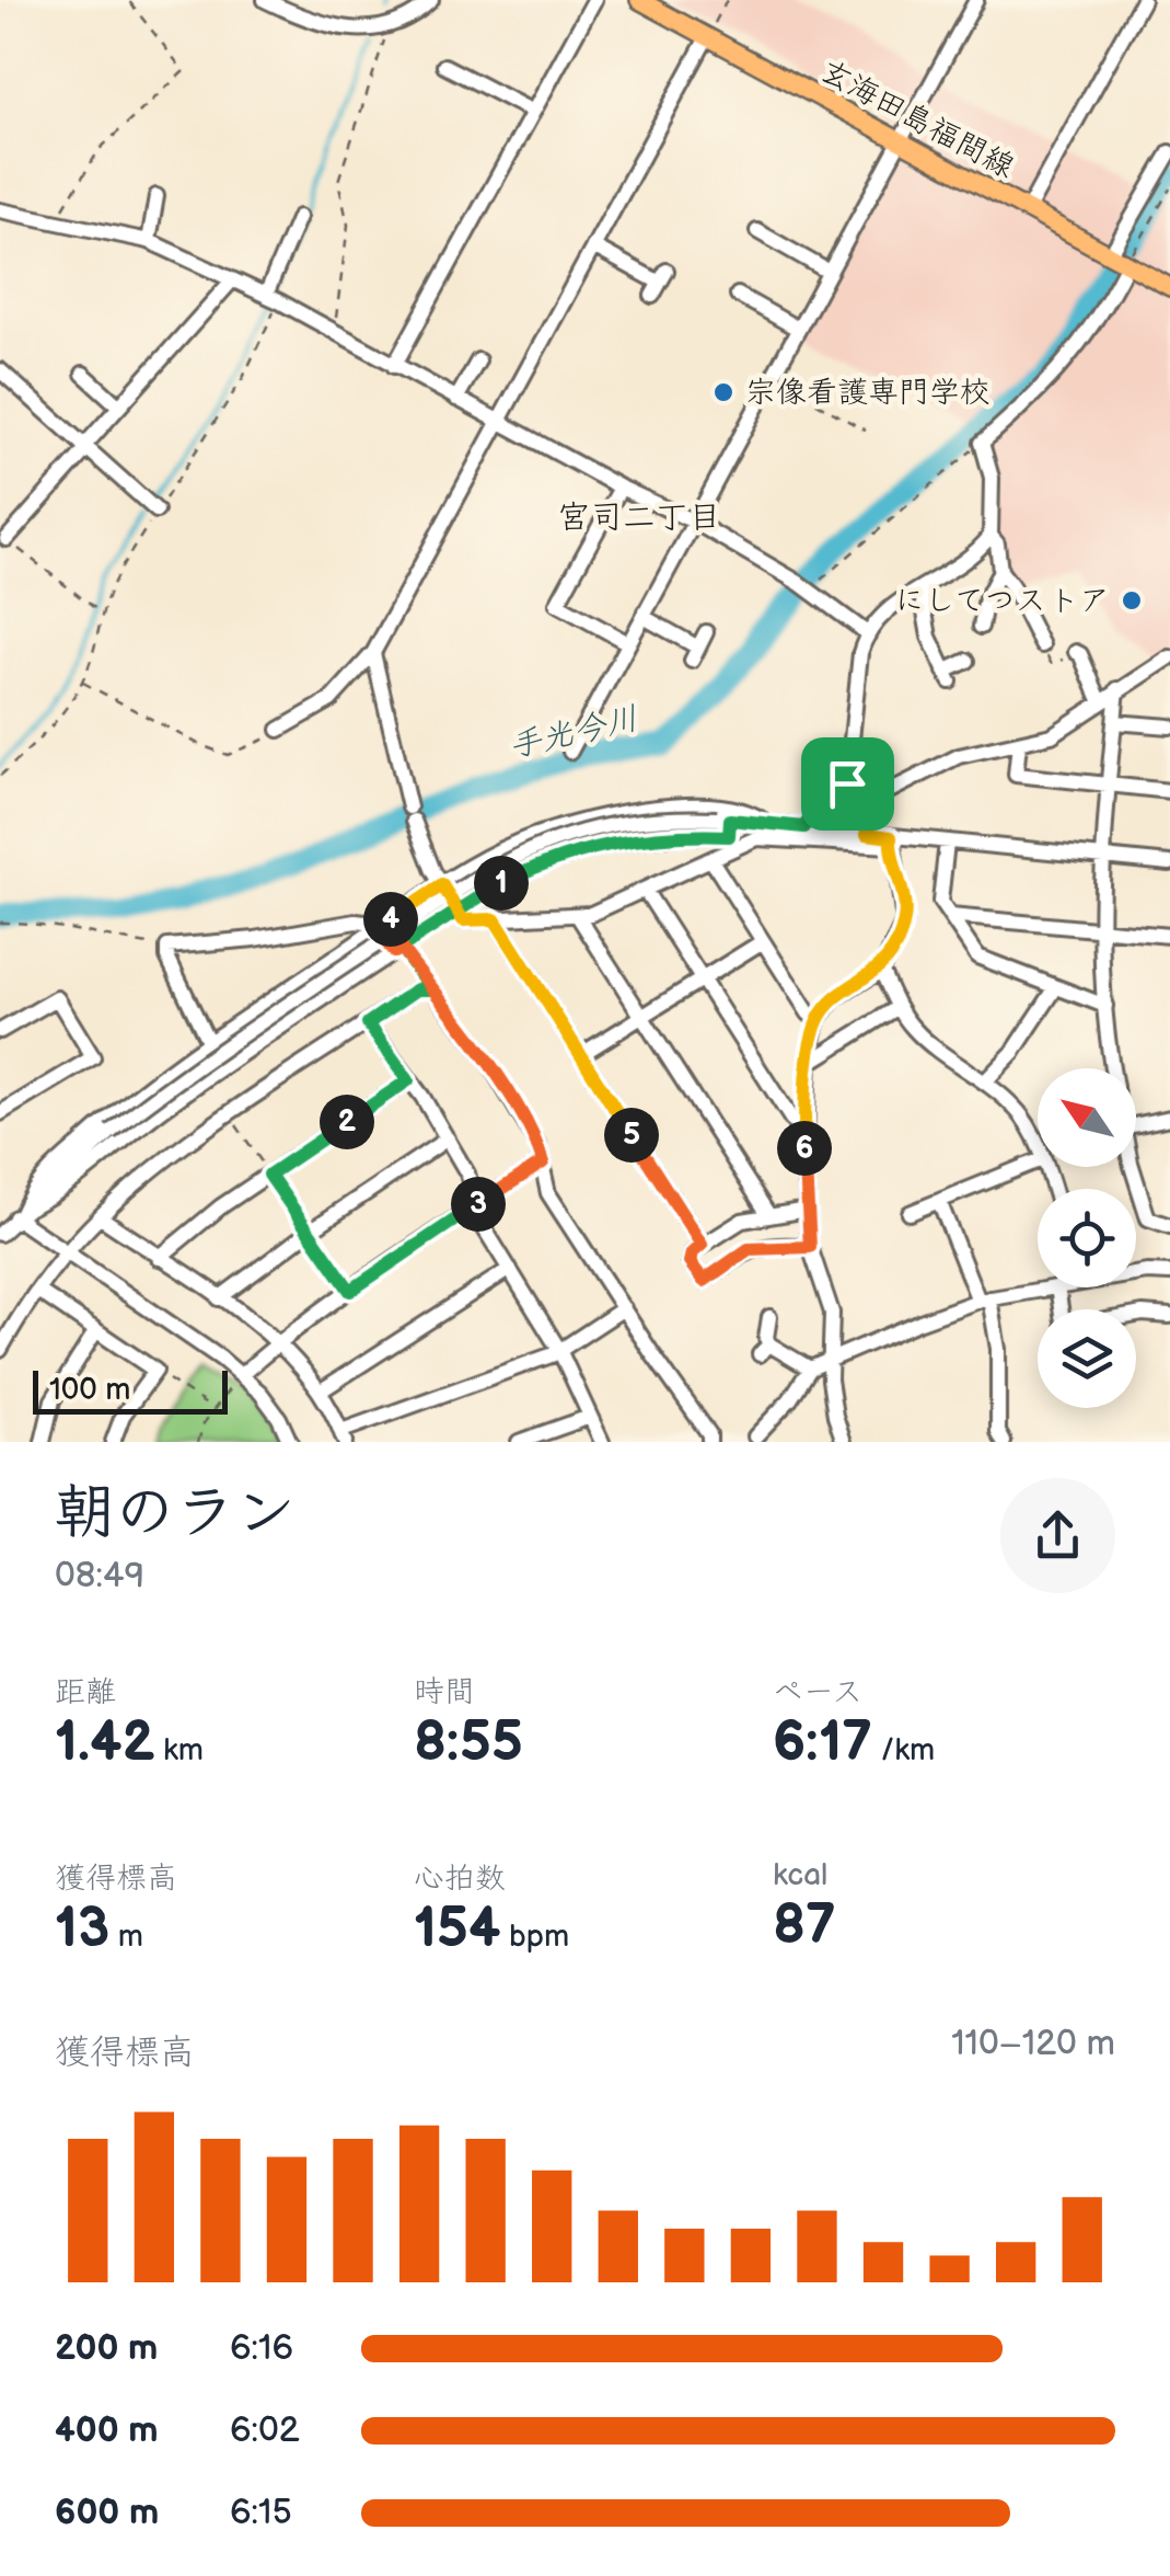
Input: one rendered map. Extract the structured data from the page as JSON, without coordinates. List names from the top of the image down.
{
  "streets": {
    "main road": ["玄海田島福間線"]
  },
  "districts": ["宮司二丁目"],
  "water": ["手光今川"],
  "places": ["宗像看護専門学校", "にしてつストア"],
  "scale_bar": "100 m",
  "north": "top left",
  "page": {
    "pins": [
      "1",
      "4",
      "2",
      "5",
      "6",
      "3"
    ],
    "scale": "100 m",
    "heading": ["朝のラン", "08:49"],
    "stats": [
      ["距離", "1.42 km"],
      ["時間", "8:55"],
      ["ペース", "6:17 /km"],
      ["獲得標高", "13 m"],
      ["心拍数", "154 bpm"],
      ["kcal", "87"]
    ],
    "chart": ["獲得標高", "110–120 m"],
    "list": [
      {
        "name": "200 m",
        "note": "6:16"
      },
      {
        "name": "400 m",
        "note": "6:02"
      },
      {
        "name": "600 m",
        "note": "6:15"
      }
    ]
  }
}
